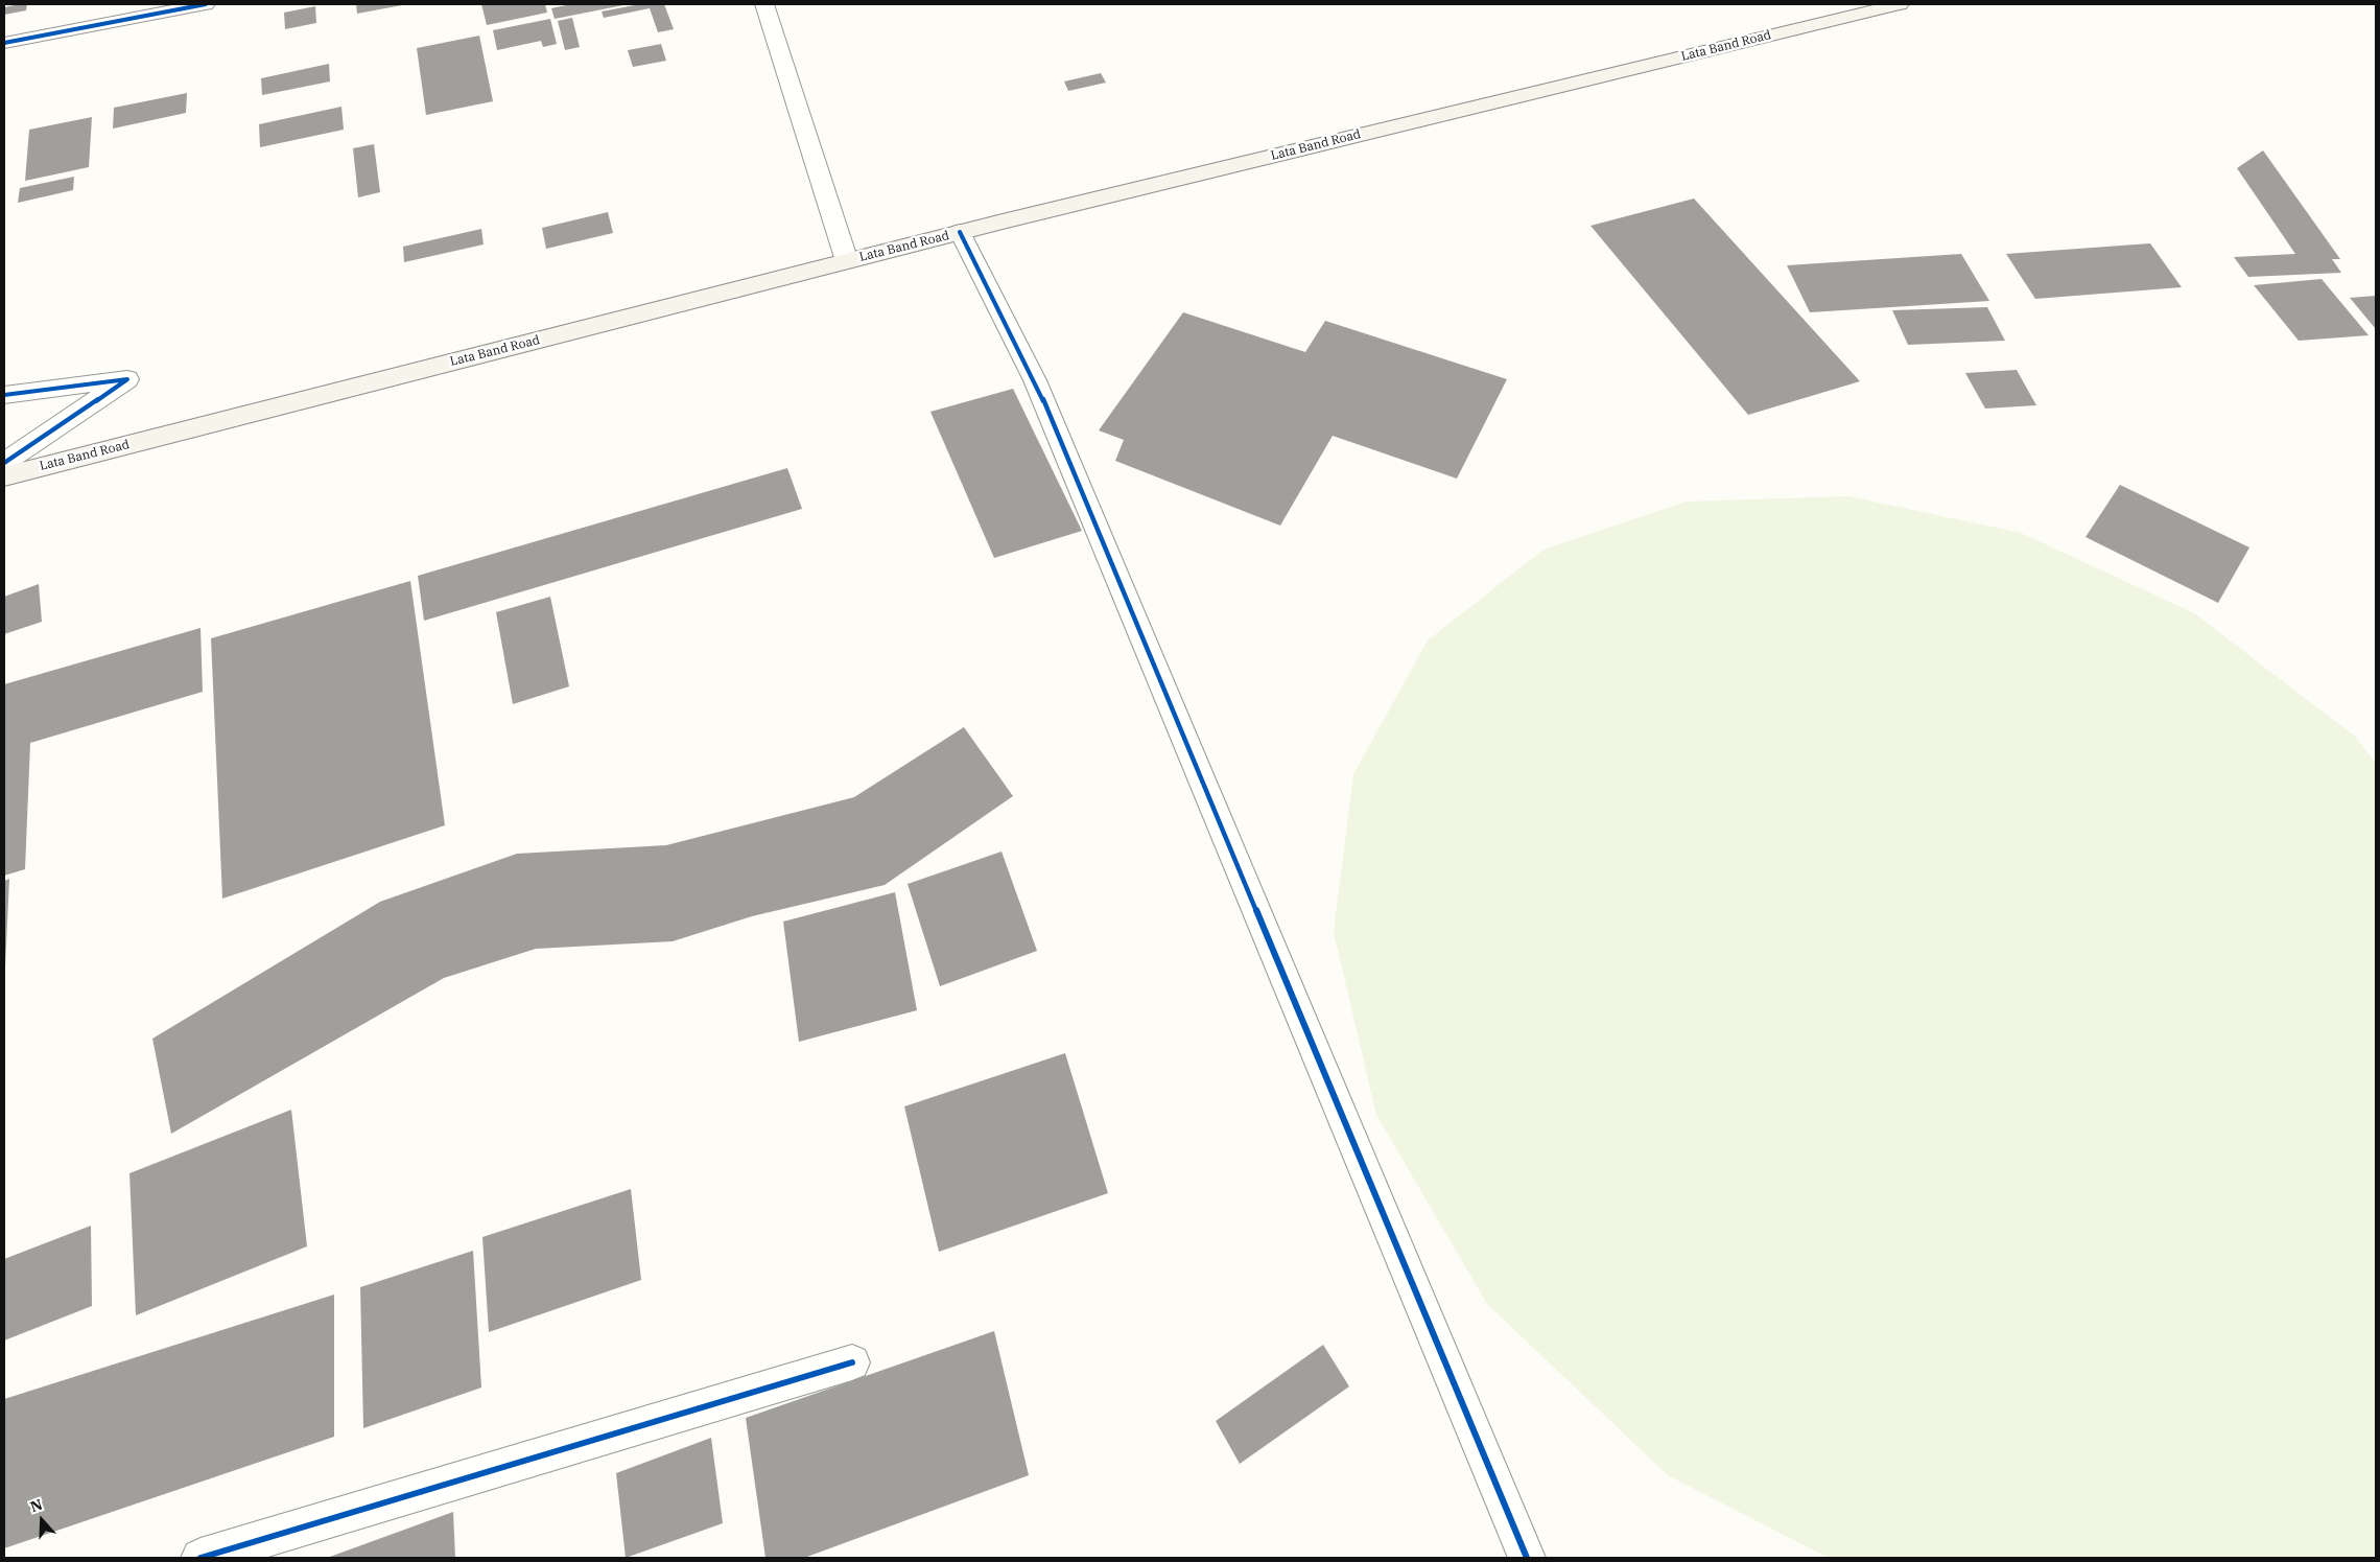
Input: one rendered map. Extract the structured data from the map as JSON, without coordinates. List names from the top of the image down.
{
  "streets": {
    "main road": ["Lata Band Road"]
  },
  "north": "top"
}
